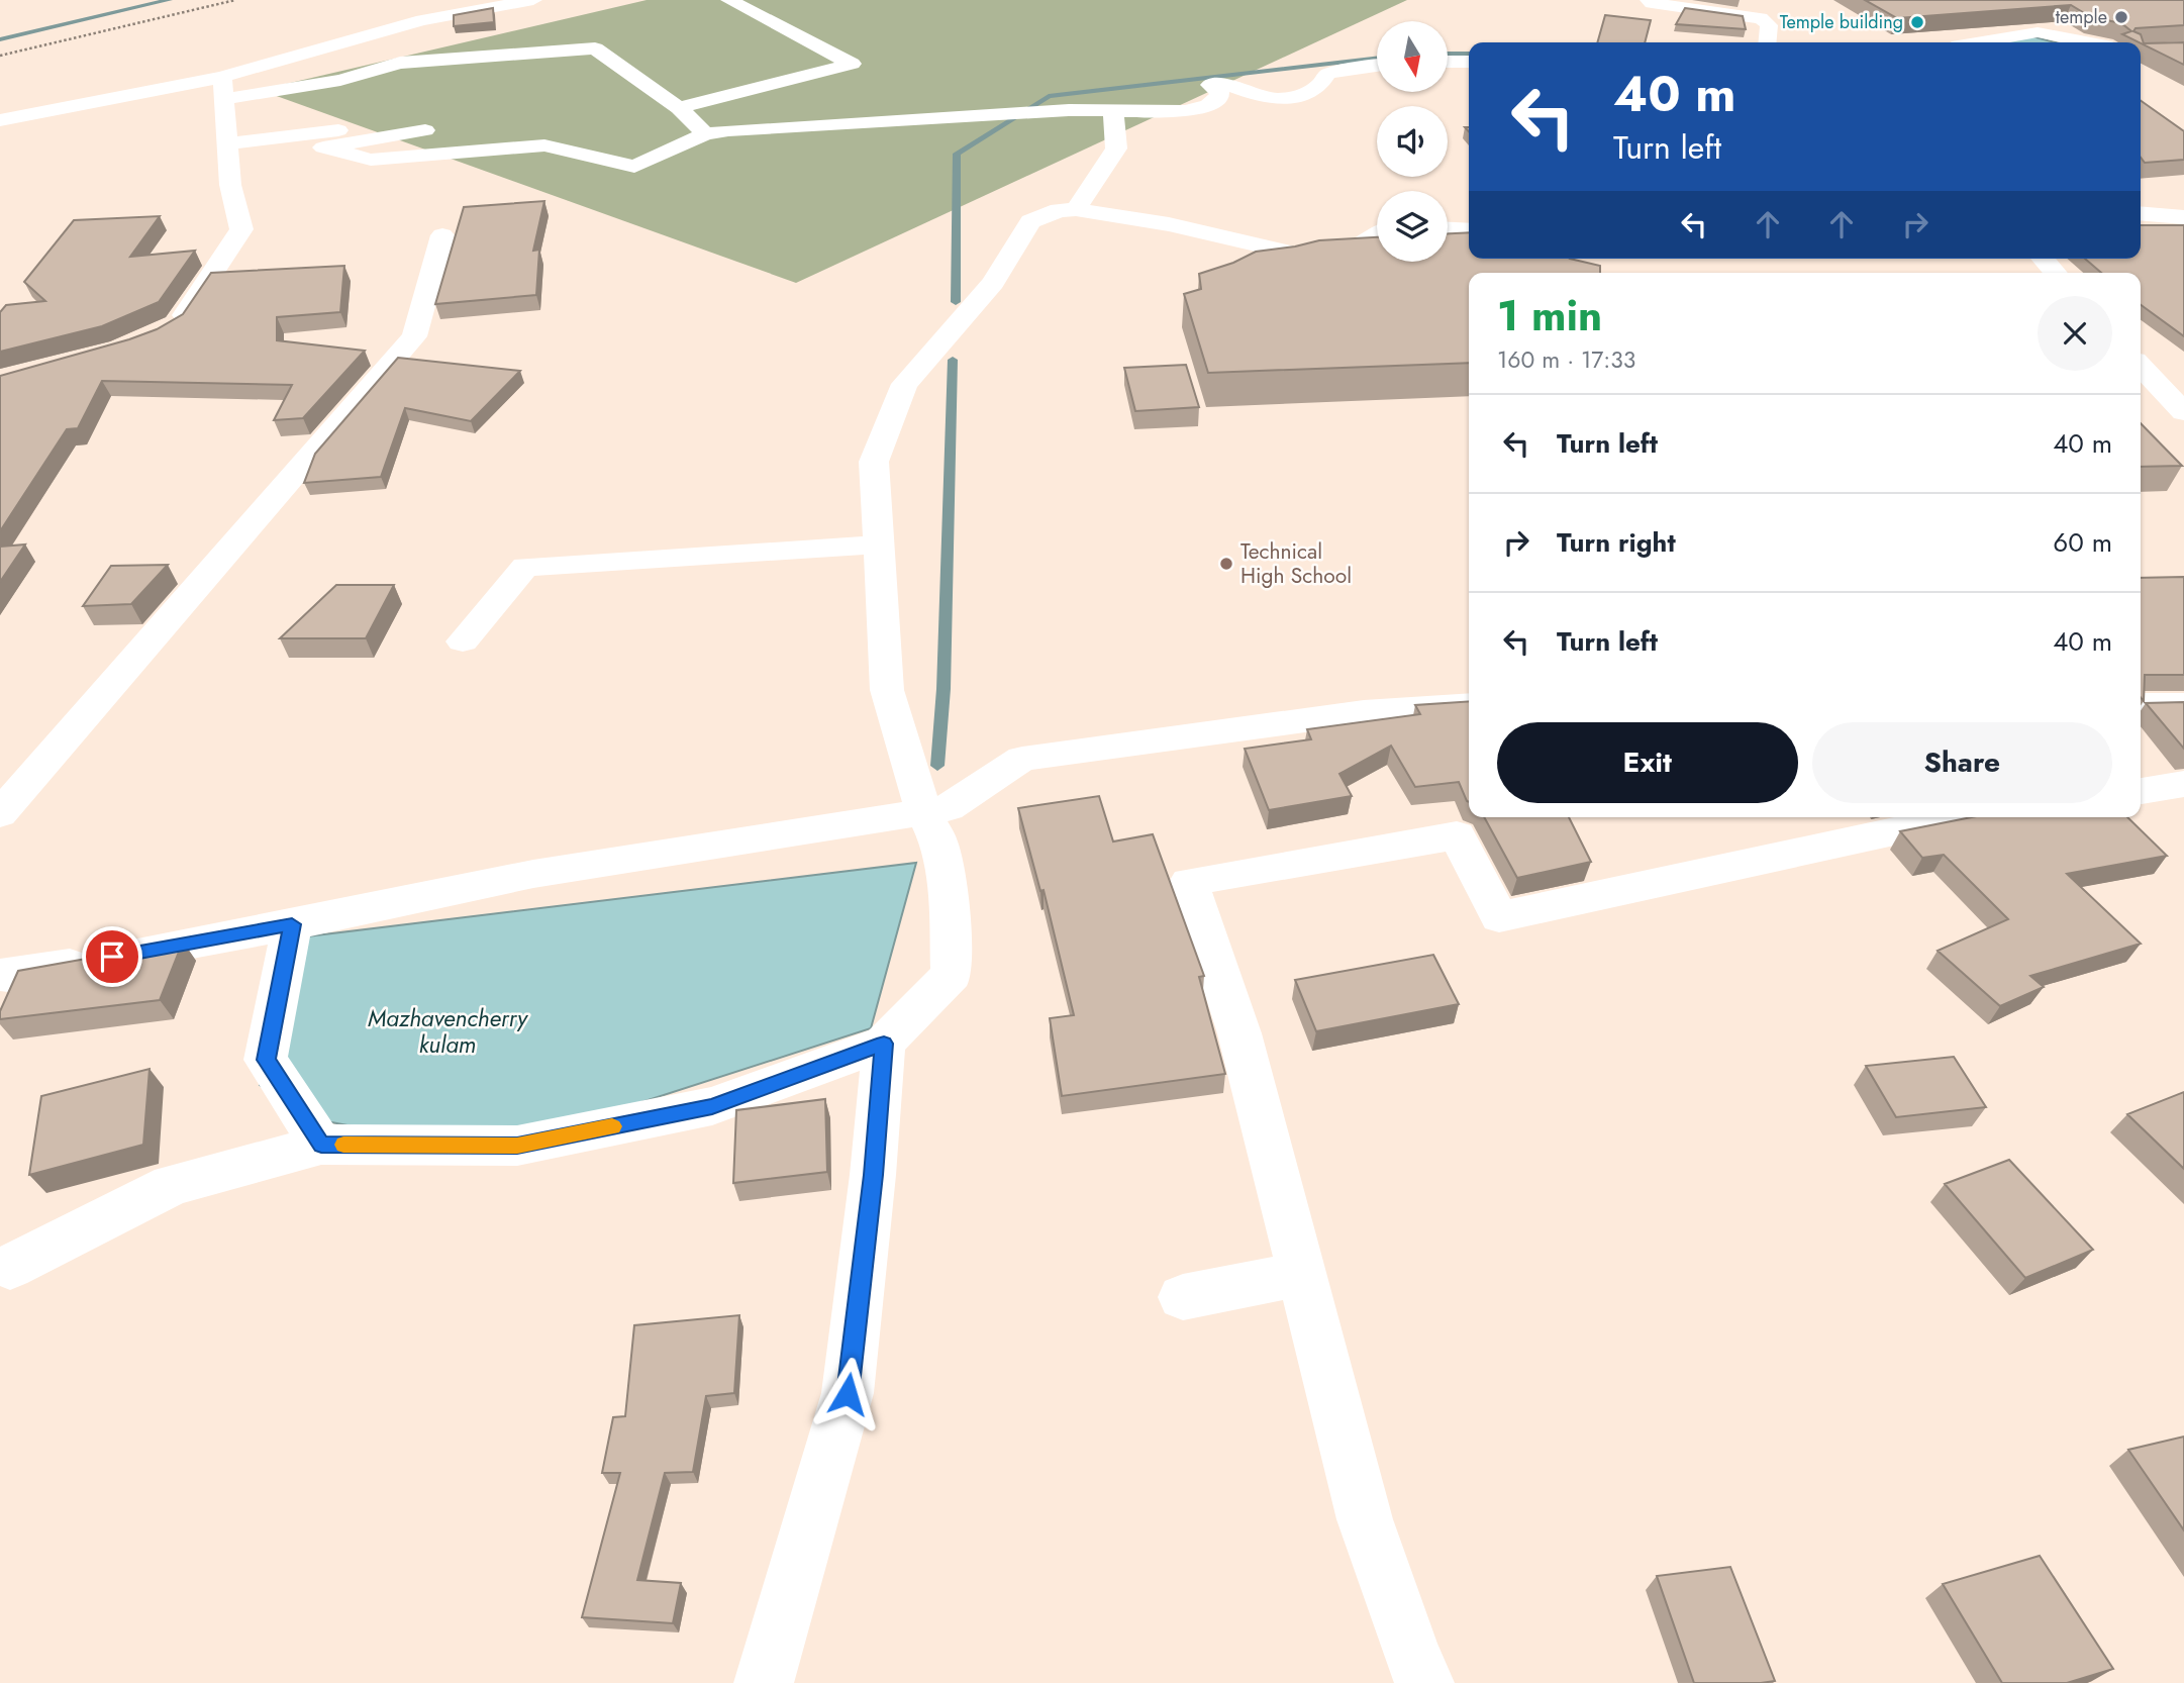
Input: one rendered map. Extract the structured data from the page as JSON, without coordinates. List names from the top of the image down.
{
  "water": ["Mazhavencherry kulam"],
  "places": ["temple", "Temple building", "Technical High School"],
  "north": "bottom",
  "page": {
    "turn": ["40 m", "Turn left"],
    "heading": ["1 min", "160 m · 17:33"],
    "list": [
      {
        "name": "Turn left",
        "value": "40 m"
      },
      {
        "name": "Turn right",
        "value": "60 m"
      },
      {
        "name": "Turn left",
        "value": "40 m"
      }
    ],
    "buttons": ["Exit", "Share"]
  }
}
